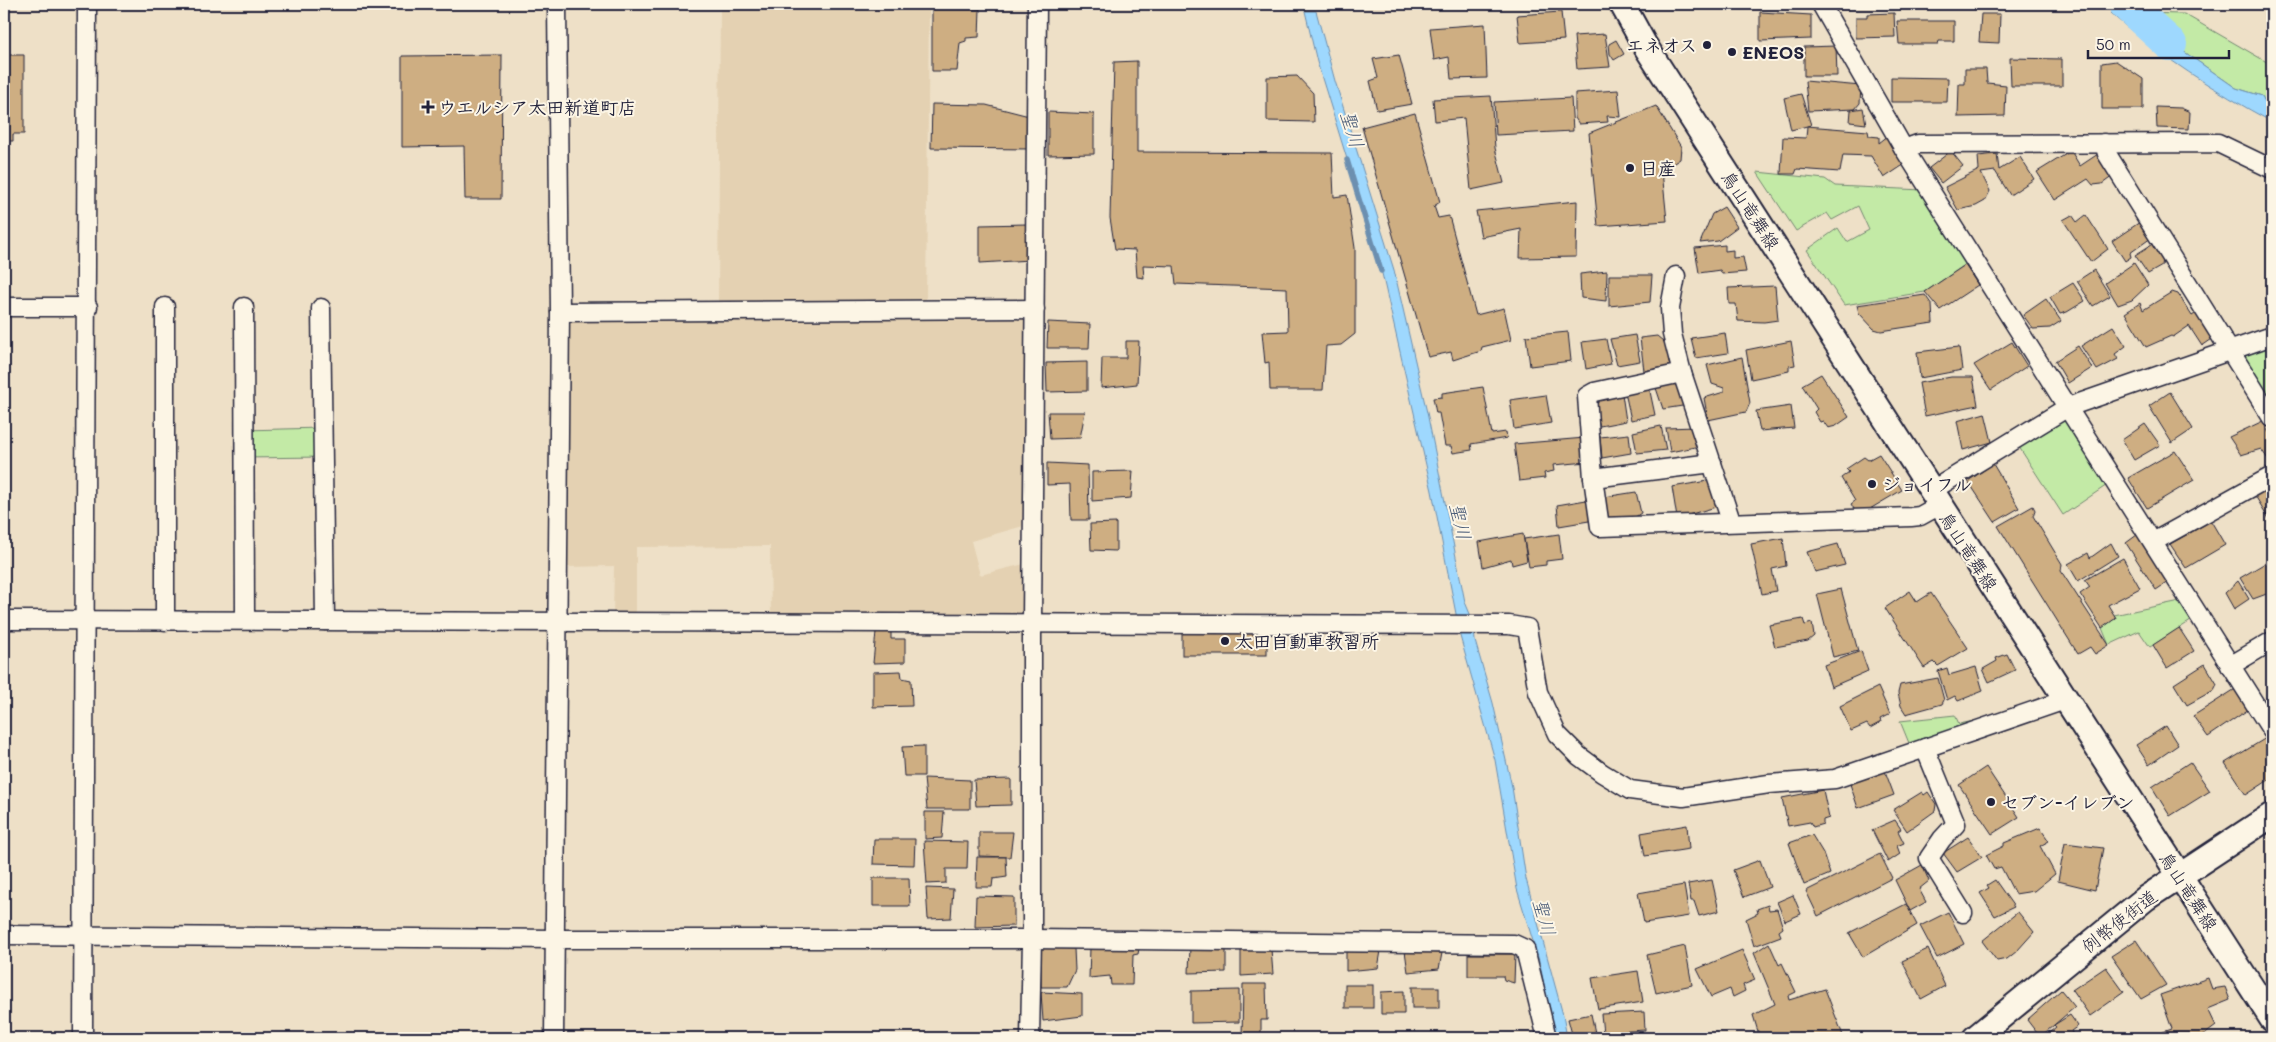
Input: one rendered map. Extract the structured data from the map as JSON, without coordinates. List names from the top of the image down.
{
  "streets": {
    "main road": ["鳥山竜舞線", "例幣使街道"]
  },
  "crossings": [
    ["鳥山竜舞線", "例幣使街道"]
  ],
  "water": ["聖川"],
  "places": {
    "other": [
      "エネオス",
      "ENEOS",
      "日産",
      "ジョイフル",
      "太田自動車教習所",
      "セブン-イレブン"
    ],
    "health": ["ウエルシア太田新道町店"]
  },
  "scale_bar": "50 m"
}
